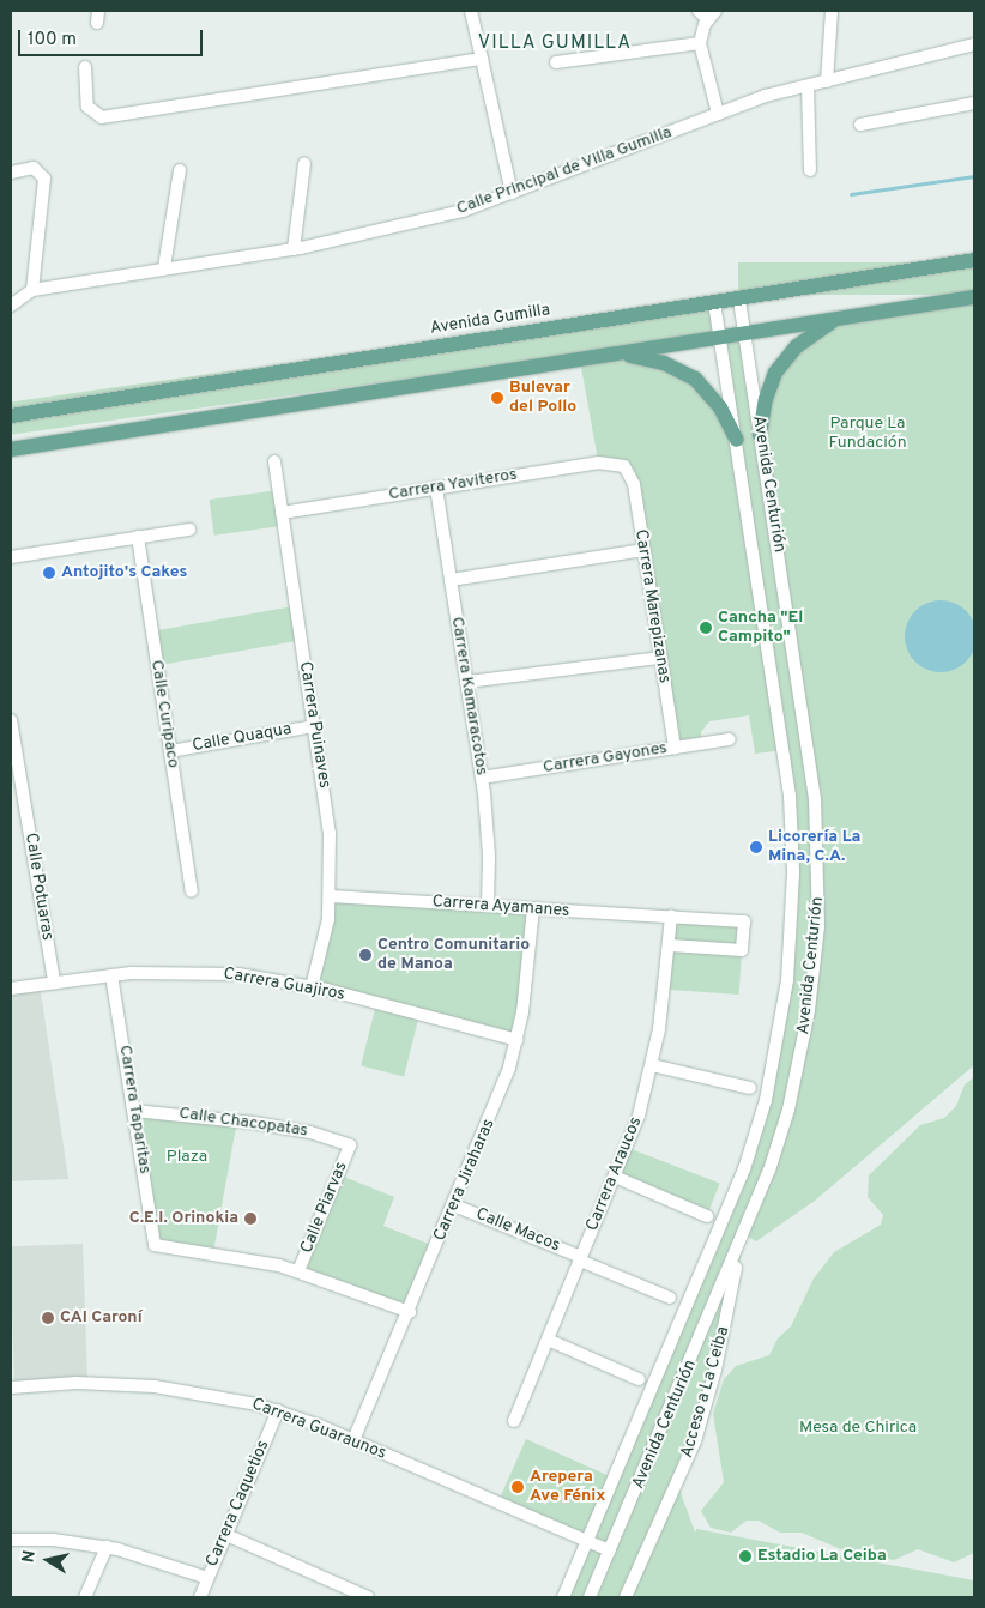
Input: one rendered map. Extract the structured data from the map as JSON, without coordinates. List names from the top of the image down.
{
  "streets": {
    "main road": ["Avenida Gumilla"],
    "street": [
      "Calle Principal de Villa Gumilla",
      "Avenida Centurión",
      "Carrera Yaviteros",
      "Carrera Marepizanas",
      "Carrera Kamaracotos",
      "Calle Curipaco",
      "Carrera Puinaves",
      "Calle Quaqua",
      "Carrera Gayones",
      "Calle Potuaras",
      "Carrera Ayamanes",
      "Carrera Guajiros",
      "Carrera Taparitas",
      "Calle Chacopatas",
      "Carrera Araucos",
      "Carrera Jiraharas",
      "Calle Piarvas",
      "Calle Macos",
      "Acceso a La Ceiba",
      "Carrera Guaraunos",
      "Carrera Caquetios"
    ]
  },
  "crossings": [
    ["Avenida Gumilla", "Avenida Centurión"],
    ["Avenida Centurión", "Acceso a La Ceiba"],
    ["Avenida Centurión", "Carrera Guaraunos"],
    ["Carrera Yaviteros", "Carrera Marepizanas"],
    ["Carrera Yaviteros", "Carrera Kamaracotos"],
    ["Carrera Yaviteros", "Carrera Puinaves"],
    ["Carrera Marepizanas", "Carrera Gayones"],
    ["Carrera Kamaracotos", "Carrera Gayones"],
    ["Carrera Kamaracotos", "Carrera Ayamanes"],
    ["Calle Curipaco", "Calle Quaqua"],
    ["Carrera Puinaves", "Calle Quaqua"],
    ["Carrera Puinaves", "Carrera Ayamanes"],
    ["Carrera Puinaves", "Carrera Guajiros"],
    ["Calle Potuaras", "Carrera Guajiros"],
    ["Carrera Ayamanes", "Carrera Araucos"],
    ["Carrera Ayamanes", "Carrera Jiraharas"],
    ["Carrera Guajiros", "Carrera Taparitas"],
    ["Carrera Guajiros", "Carrera Jiraharas"],
    ["Carrera Taparitas", "Calle Chacopatas"],
    ["Carrera Taparitas", "Calle Piarvas"],
    ["Calle Chacopatas", "Calle Piarvas"],
    ["Carrera Araucos", "Calle Macos"],
    ["Carrera Jiraharas", "Calle Macos"],
    ["Carrera Jiraharas", "Carrera Guaraunos"],
    ["Carrera Guaraunos", "Carrera Caquetios"]
  ],
  "districts": ["VILLA GUMILLA"],
  "parks": ["Parque La Fundación", "Plaza", "Mesa de Chirica"],
  "places": [
    "Bulevar del Pollo",
    "Antojito's Cakes",
    "Cancha \"El Campito\"",
    "Licorería La Mina, C.A.",
    "Centro Comunitario de Manoa",
    "C.E.I. Orinokia",
    "CAI Caroní",
    "Arepera Ave Fénix",
    "Estadio La Ceiba"
  ],
  "scale_bar": "100 m",
  "north": "left"
}
